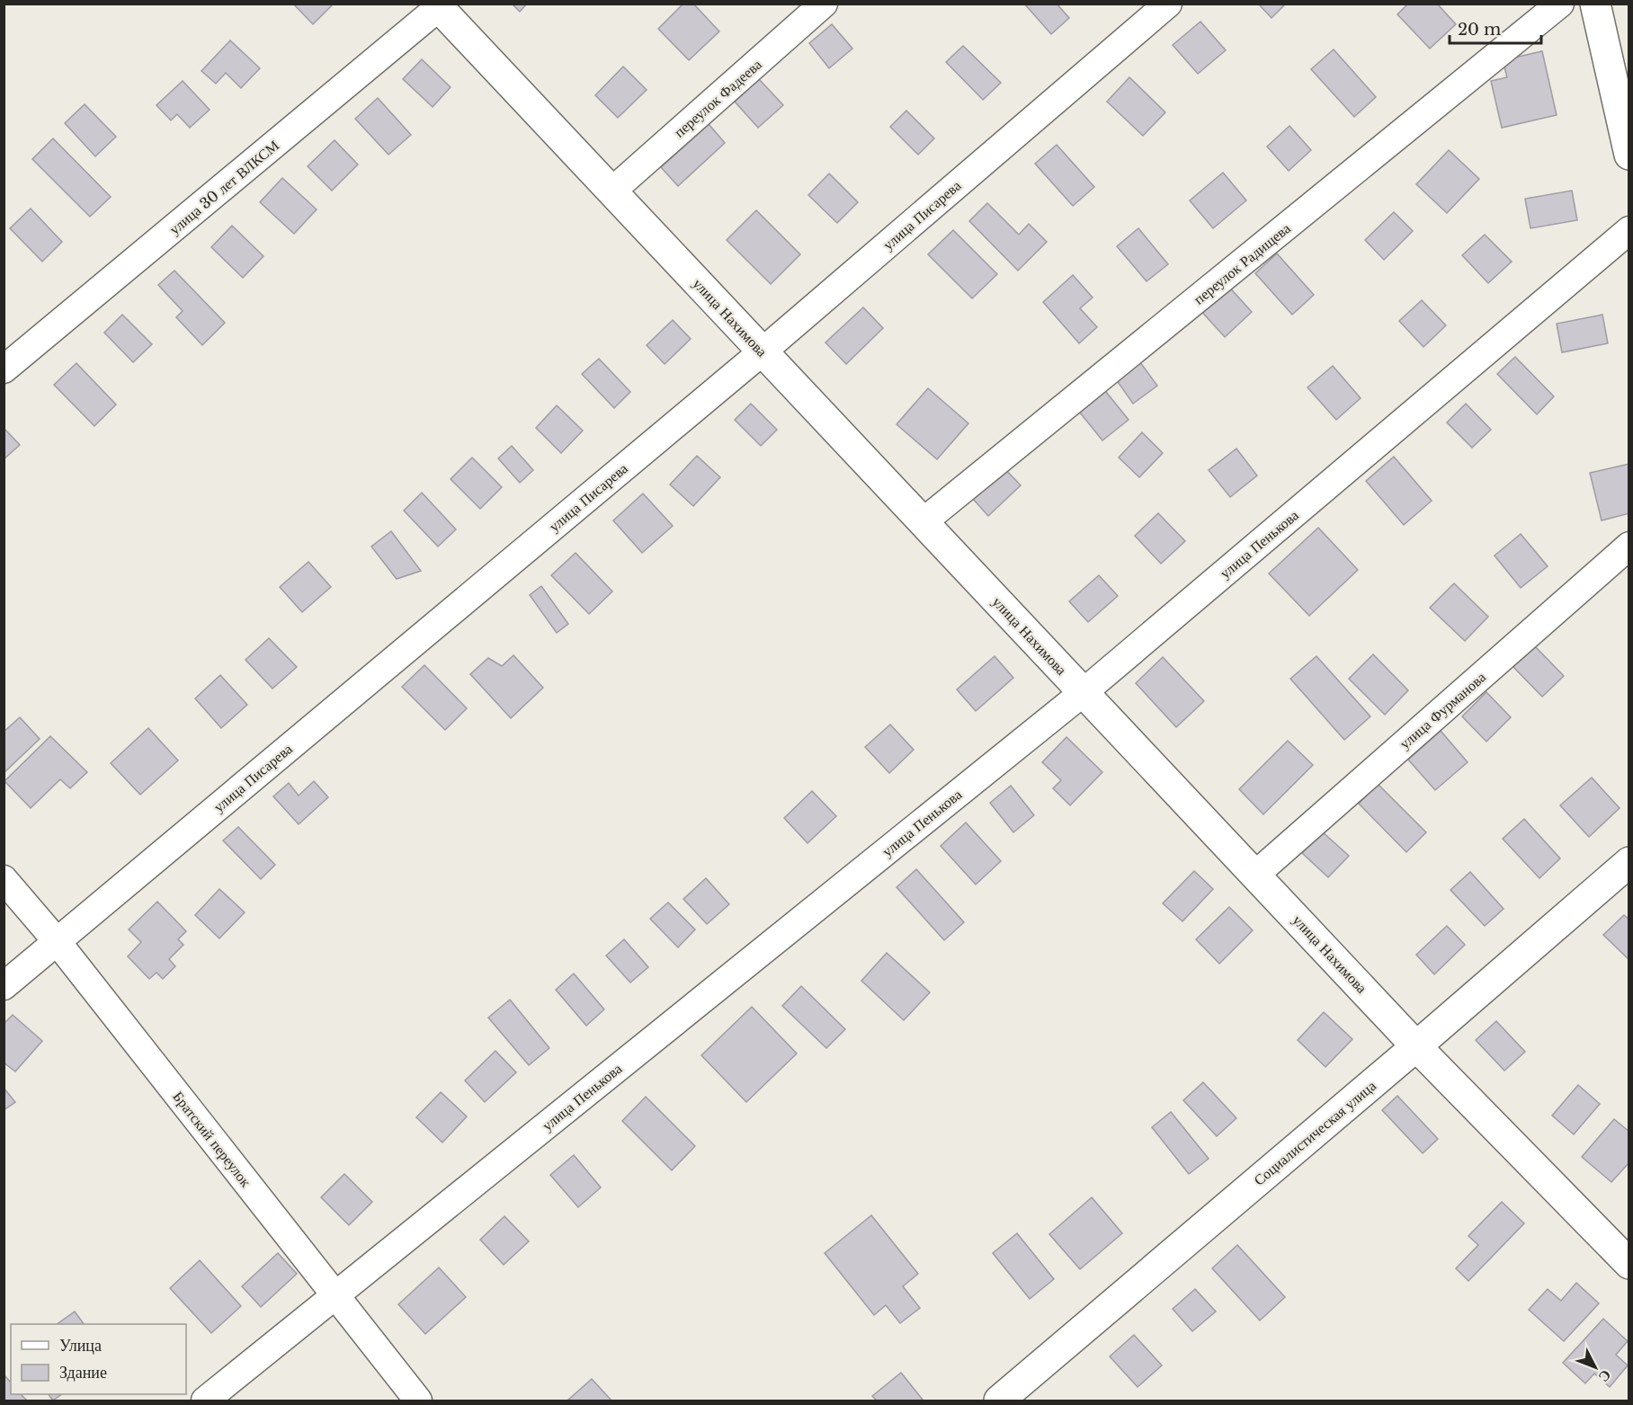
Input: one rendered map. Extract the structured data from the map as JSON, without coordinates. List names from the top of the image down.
{
  "streets": {
    "street": [
      "переулок Фадеева",
      "улица 30 лет ВЛКСМ",
      "улица Писарева",
      "переулок Радищева",
      "улица Нахимова",
      "улица Пенькова",
      "улица Фурманова",
      "Социалистическая улица",
      "Братский переулок"
    ]
  },
  "crossings": [
    ["переулок Фадеева", "улица Нахимова"],
    ["улица 30 лет ВЛКСМ", "улица Нахимова"],
    ["улица Писарева", "улица Нахимова"],
    ["улица Писарева", "Братский переулок"],
    ["переулок Радищева", "улица Нахимова"],
    ["улица Нахимова", "улица Пенькова"],
    ["улица Нахимова", "улица Фурманова"],
    ["улица Нахимова", "Социалистическая улица"],
    ["улица Пенькова", "Братский переулок"]
  ],
  "legend": ["Улица", "Здание"],
  "scale_bar": "20 m",
  "north": "bottom right"
}
